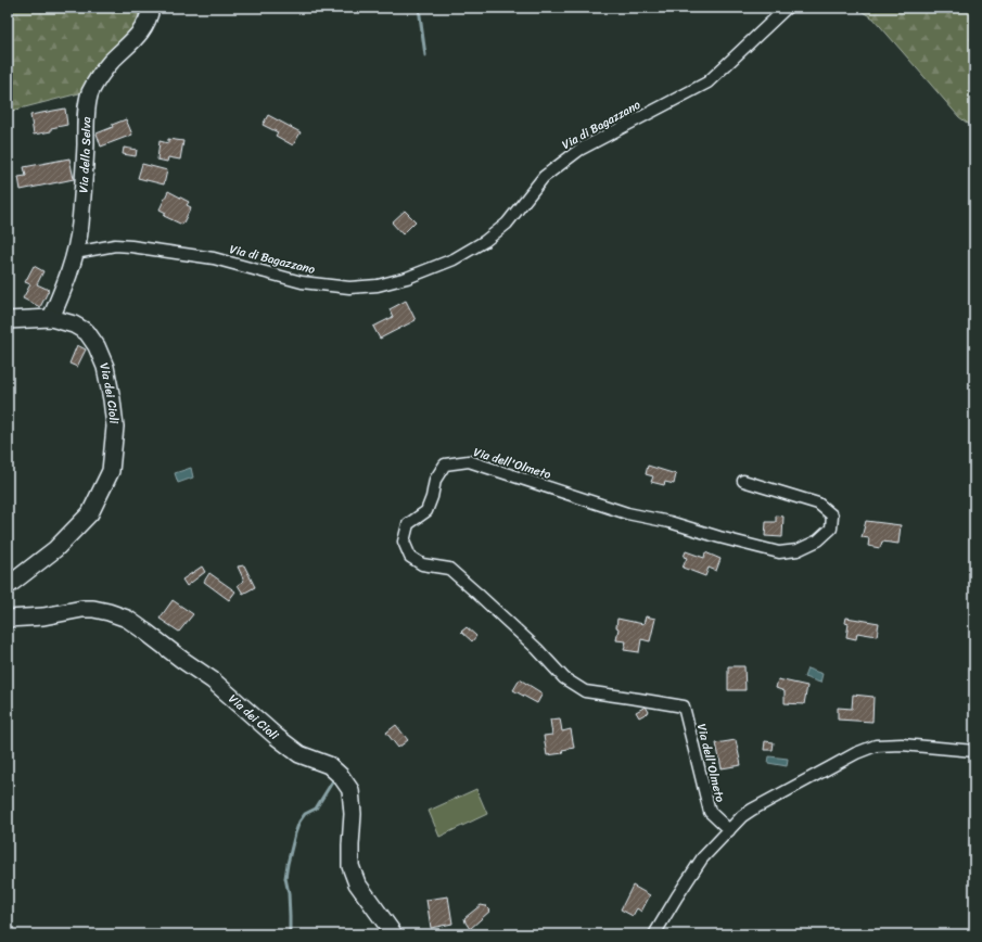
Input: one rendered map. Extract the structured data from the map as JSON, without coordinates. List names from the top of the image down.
{
  "streets": {
    "street": [
      "Via di Bagazzano",
      "Via della Selva",
      "Via dei Cioli",
      "Via dell'Olmeto"
    ]
  },
  "crossings": [
    ["Via di Bagazzano", "Via della Selva"],
    ["Via della Selva", "Via dei Cioli"]
  ]
}
